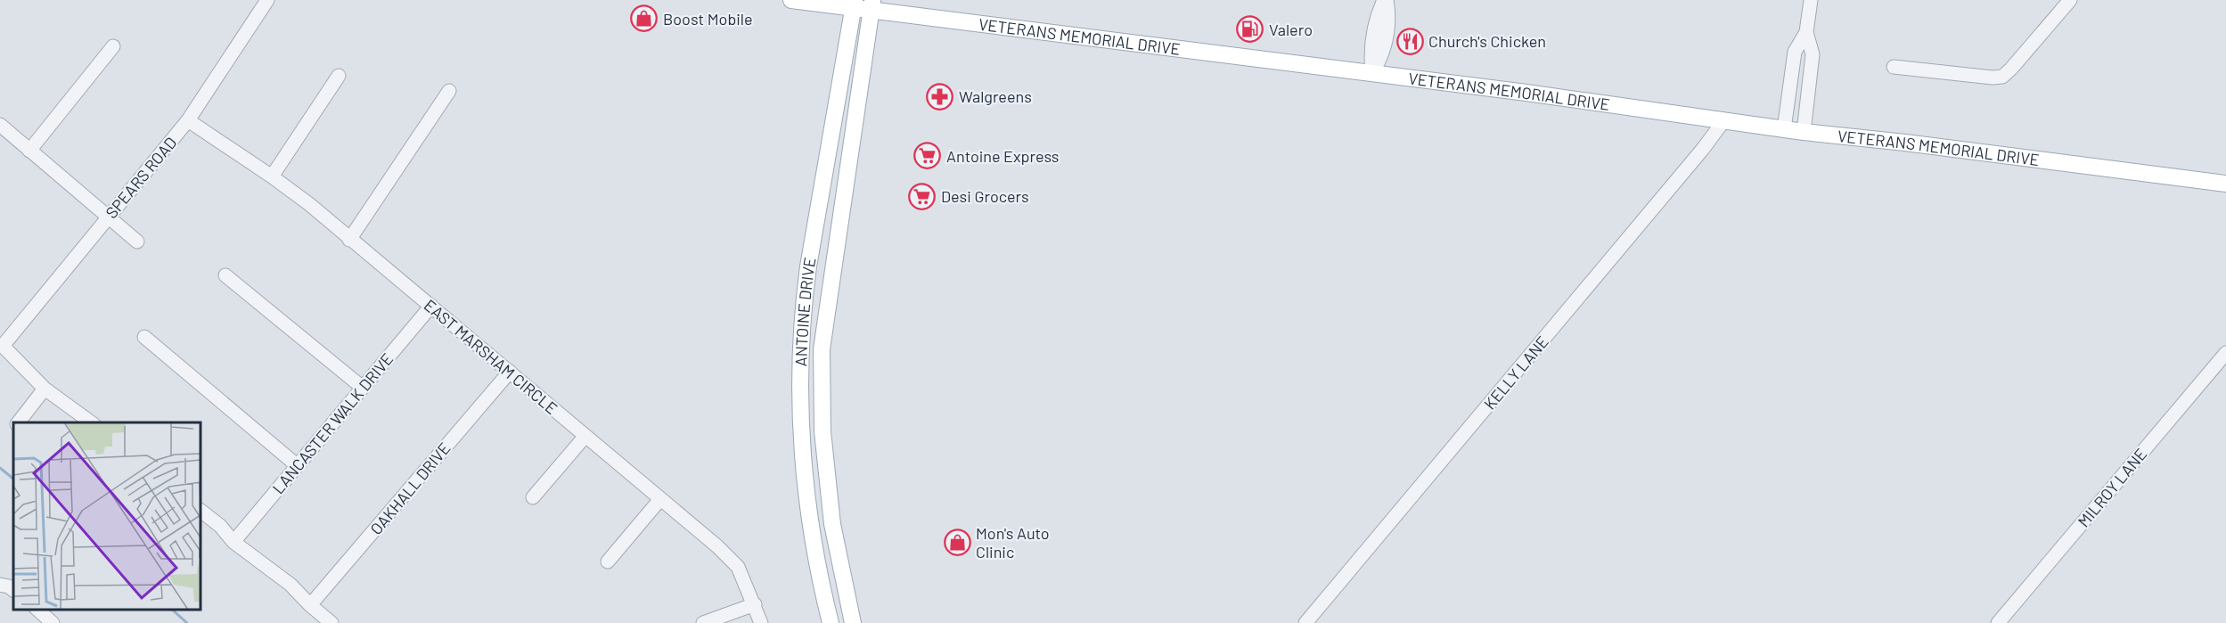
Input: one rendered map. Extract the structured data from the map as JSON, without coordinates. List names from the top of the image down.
{
  "streets": {
    "main road": ["VETERANS MEMORIAL DRIVE", "ANTOINE DRIVE"],
    "street": [
      "SPEARS ROAD",
      "EAST MARSHAM CIRCLE",
      "KELLY LANE",
      "LANCASTER WALK DRIVE",
      "MILROY LANE",
      "OAKHALL DRIVE"
    ]
  },
  "crossings": [
    ["VETERANS MEMORIAL DRIVE", "ANTOINE DRIVE"],
    ["VETERANS MEMORIAL DRIVE", "KELLY LANE"],
    ["SPEARS ROAD", "EAST MARSHAM CIRCLE"],
    ["EAST MARSHAM CIRCLE", "LANCASTER WALK DRIVE"],
    ["EAST MARSHAM CIRCLE", "OAKHALL DRIVE"]
  ],
  "places": {
    "shop": ["Boost Mobile", "Mon's Auto Clinic"],
    "fuel station": ["Valero"],
    "restaurant": ["Church's Chicken"],
    "pharmacy": ["Walgreens"],
    "supermarket": ["Antoine Express", "Desi Grocers"]
  }
}
